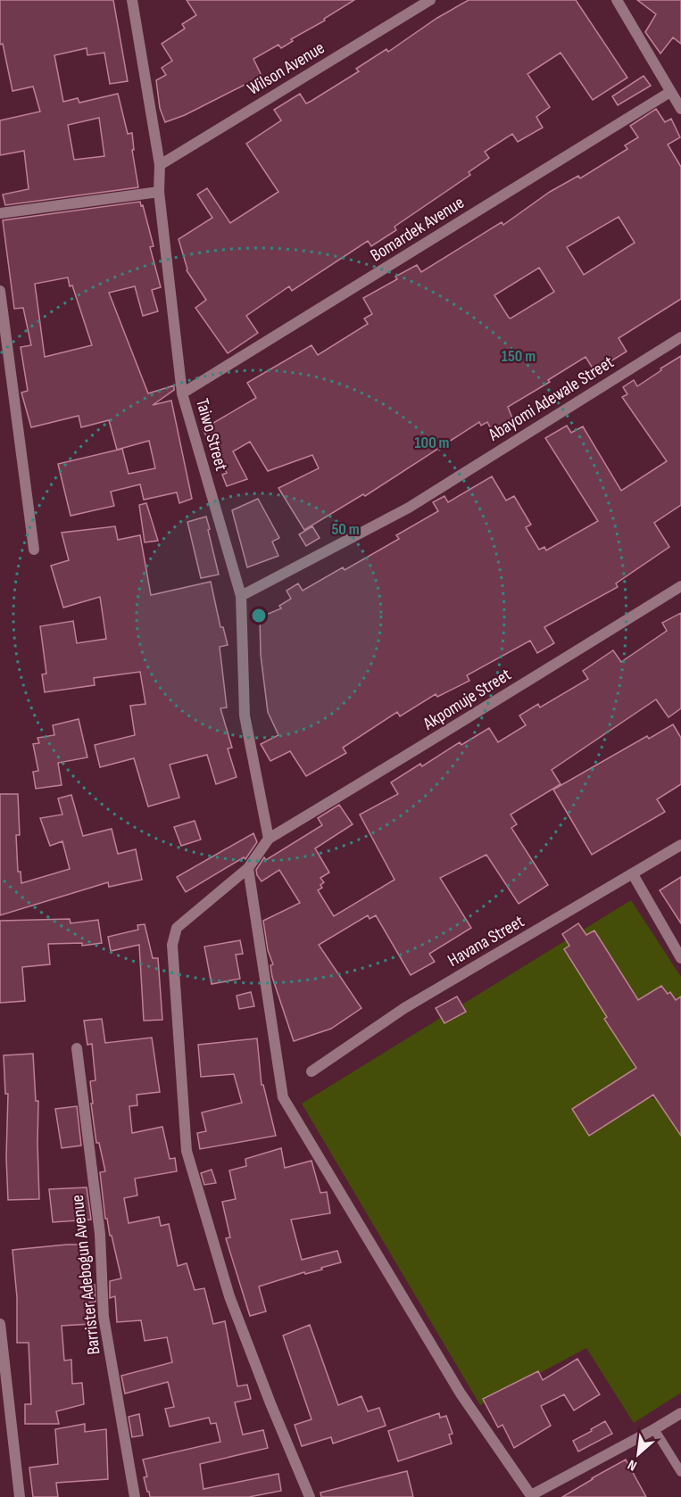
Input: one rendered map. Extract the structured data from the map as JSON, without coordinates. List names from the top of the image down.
{
  "streets": {
    "street": [
      "Wilson Avenue",
      "Bomardek Avenue",
      "Abayomi Adewale Street",
      "Taiwo Street",
      "Akpomuje Street",
      "Havana Street",
      "Barrister Adebogun Avenue"
    ]
  },
  "crossings": [
    ["Wilson Avenue", "Taiwo Street"],
    ["Bomardek Avenue", "Taiwo Street"],
    ["Abayomi Adewale Street", "Taiwo Street"],
    ["Taiwo Street", "Akpomuje Street"]
  ],
  "north": "bottom left",
  "rings": ["150 m", "100 m", "50 m"]
}
